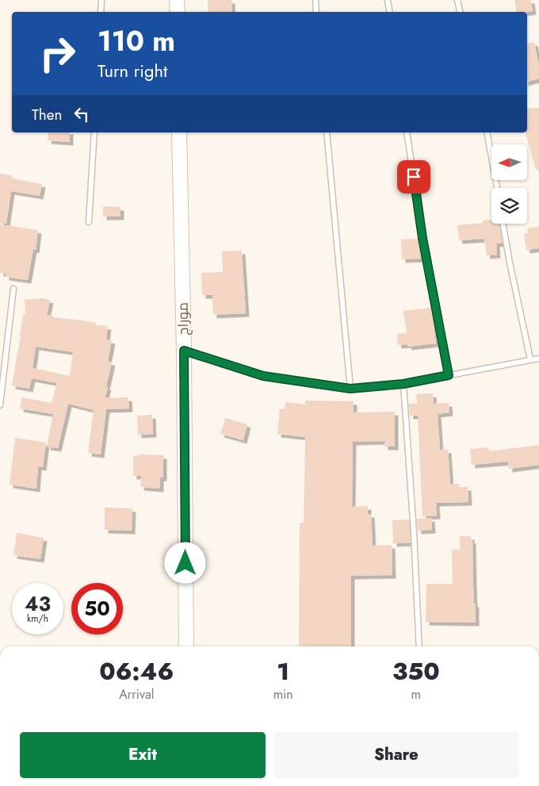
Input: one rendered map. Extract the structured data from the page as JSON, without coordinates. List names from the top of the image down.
{
  "streets": {
    "main road": ["موراج"]
  },
  "north": "left",
  "page": {
    "turn": ["110 m", "Turn right"],
    "then": "Then",
    "speed": "43 km/h",
    "limit": "50",
    "eta": [
      "06:46",
      "Arrival",
      "1",
      "min",
      "350",
      "m"
    ],
    "buttons": ["Exit", "Share"]
  }
}
